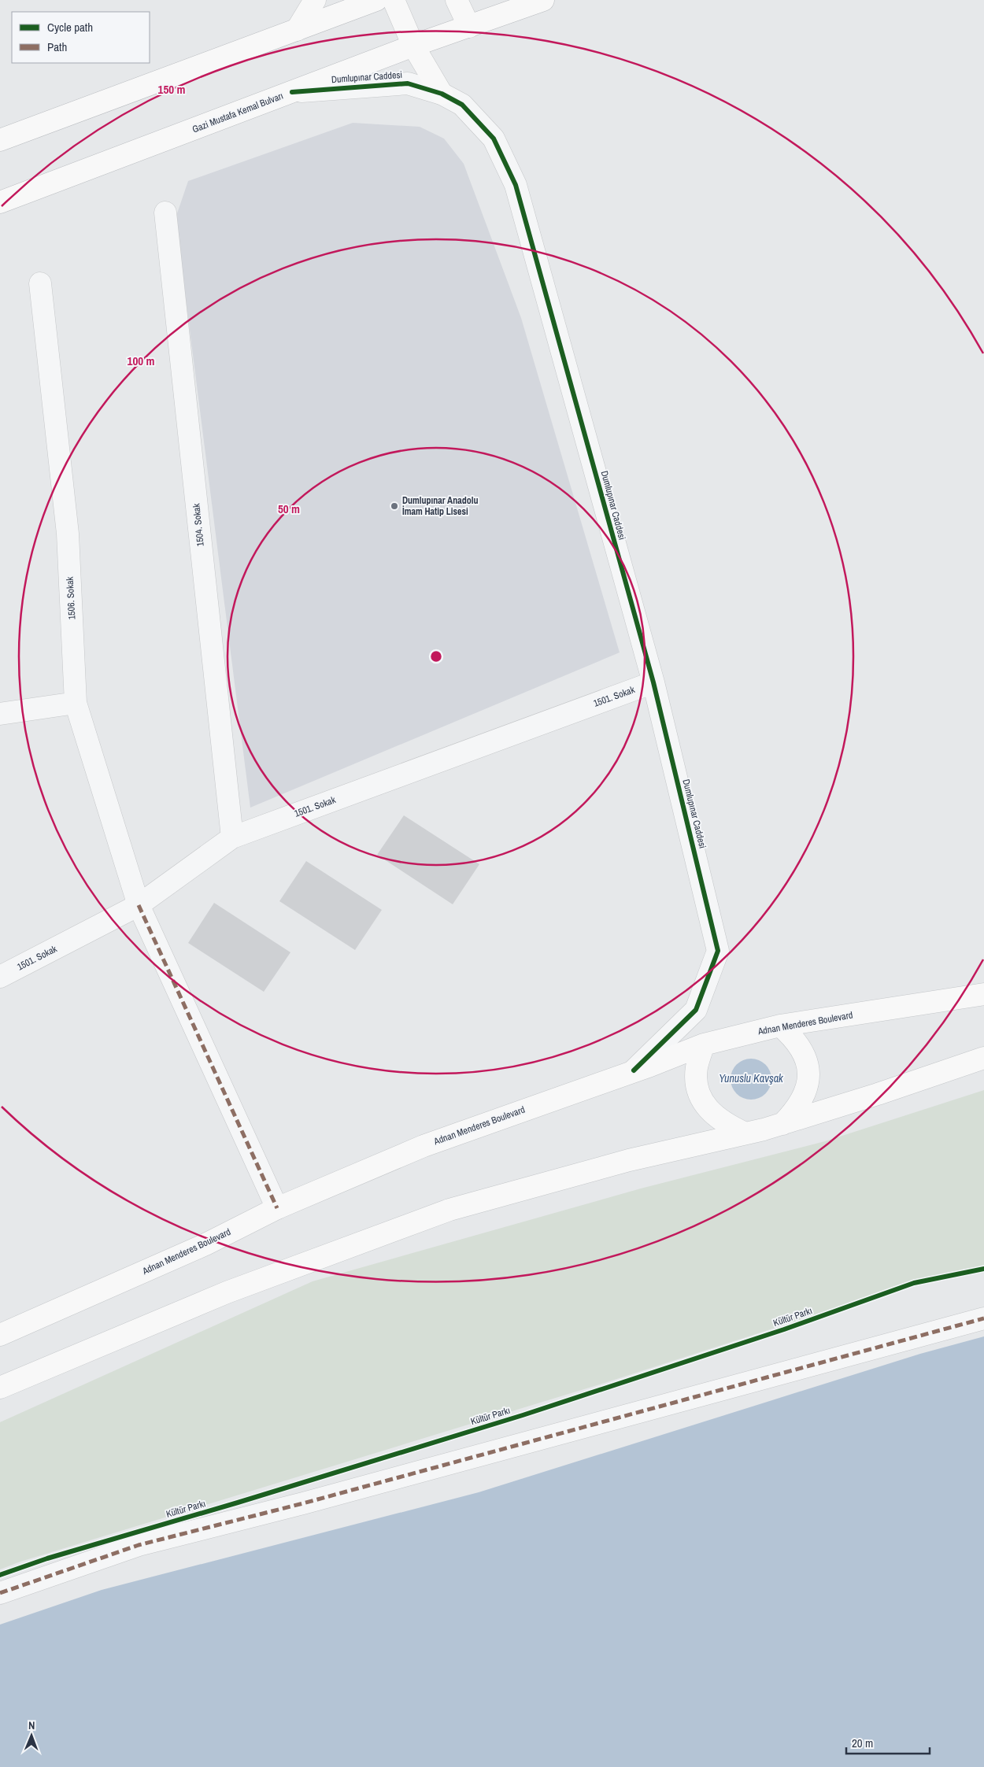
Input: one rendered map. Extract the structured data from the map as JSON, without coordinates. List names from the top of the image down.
{
  "streets": {
    "main road": ["Gazi Mustafa Kemal Bulvarı", "Adnan Menderes Boulevard"],
    "street": [
      "Dumlupınar Caddesi",
      "1504. Sokak",
      "1506. Sokak",
      "1501. Sokak"
    ],
    "cycle path": ["Kültür Parkı"]
  },
  "crossings": [
    ["Dumlupınar Caddesi", "Gazi Mustafa Kemal Bulvarı"],
    ["Dumlupınar Caddesi", "1501. Sokak"],
    ["Dumlupınar Caddesi", "Adnan Menderes Boulevard"],
    ["1504. Sokak", "1501. Sokak"],
    ["1506. Sokak", "1501. Sokak"],
    ["1506. Sokak", "Adnan Menderes Boulevard"]
  ],
  "water": ["Yunuslu Kavşak"],
  "places": ["Dumlupınar Anadolu İmam Hatip Lisesi"],
  "legend": ["Cycle path", "Path"],
  "scale_bar": "20 m",
  "north": "top",
  "rings": ["150 m", "100 m", "50 m"]
}
